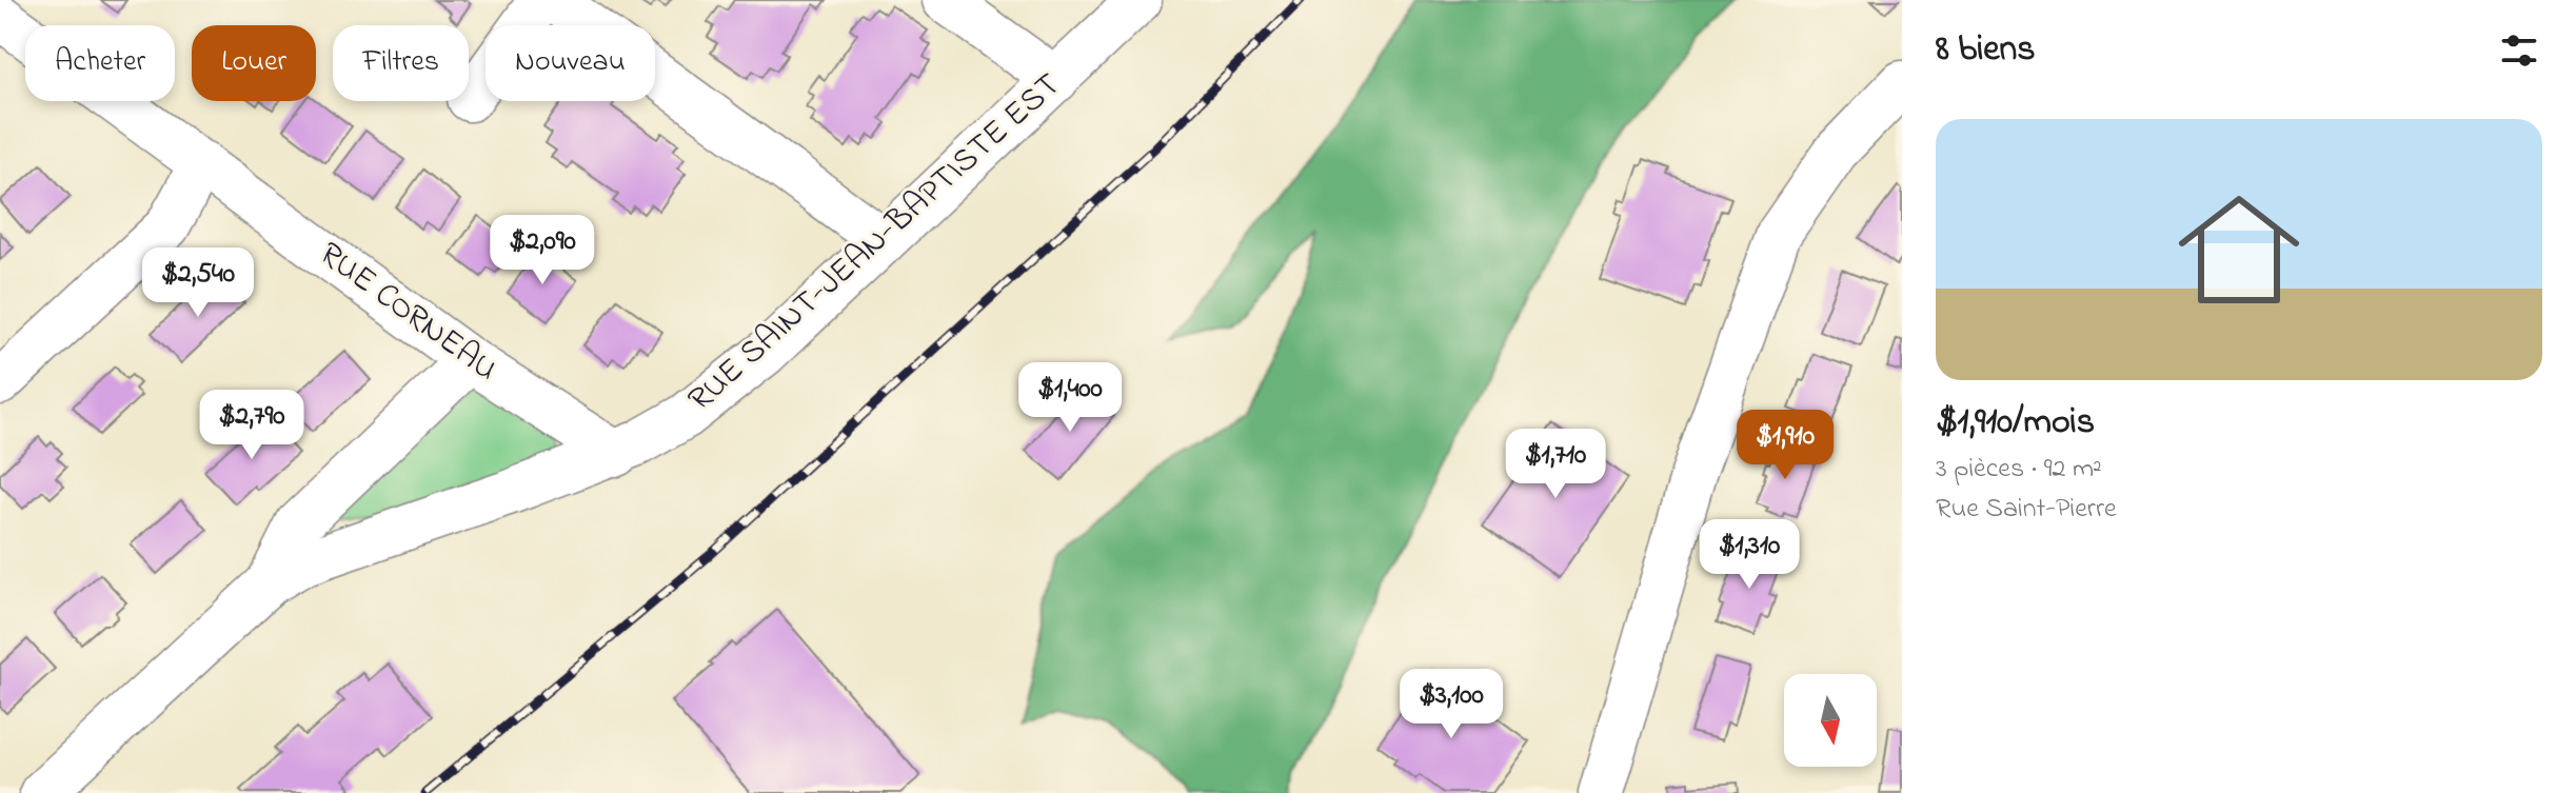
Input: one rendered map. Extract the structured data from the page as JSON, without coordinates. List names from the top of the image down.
{
  "streets": {
    "street": ["RUE SAINT-JEAN-BAPTISTE EST", "RUE CORNEAU"]
  },
  "crossings": [
    ["RUE SAINT-JEAN-BAPTISTE EST", "RUE CORNEAU"]
  ],
  "north": "bottom",
  "page": {
    "heading": "8 biens",
    "chip": [
      "Acheter",
      "Louer",
      "Filtres",
      "Nouveau"
    ],
    "list": [
      {
        "name": "$1,910/mois",
        "note": "3 pièces · 92 m² · Rue Saint-Pierre"
      }
    ],
    "price": [
      "$2,090",
      "$2,540",
      "$1,400",
      "$2,790",
      "$1,910",
      "$1,710",
      "$1,310",
      "$3,100"
    ]
  }
}
